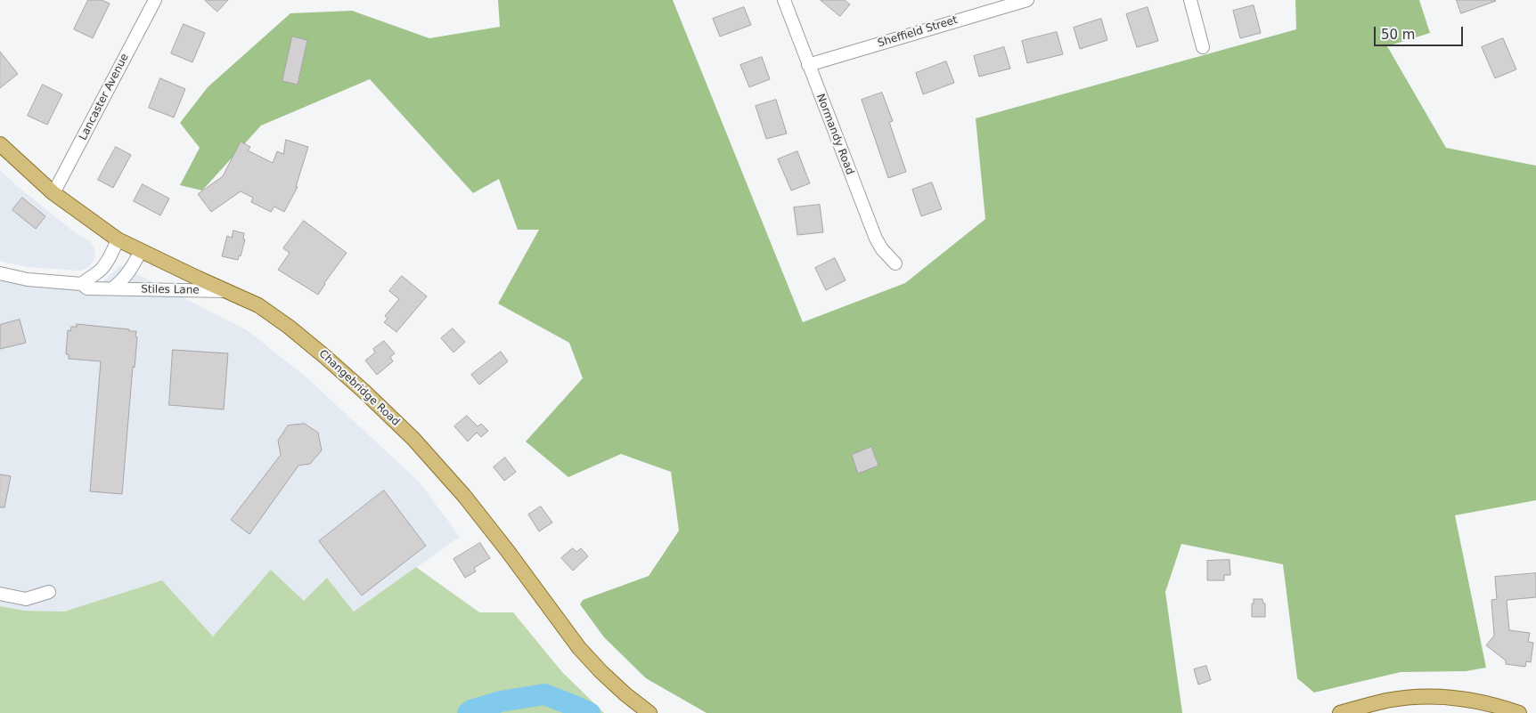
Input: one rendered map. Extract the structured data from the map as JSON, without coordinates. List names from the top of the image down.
{
  "streets": {
    "main road": ["Changebridge Road"],
    "street": [
      "Sheffield Street",
      "Lancaster Avenue",
      "Normandy Road",
      "Stiles Lane"
    ]
  },
  "crossings": [
    ["Sheffield Street", "Normandy Road"],
    ["Lancaster Avenue", "Changebridge Road"],
    ["Stiles Lane", "Changebridge Road"]
  ],
  "scale_bar": "50 m"
}
